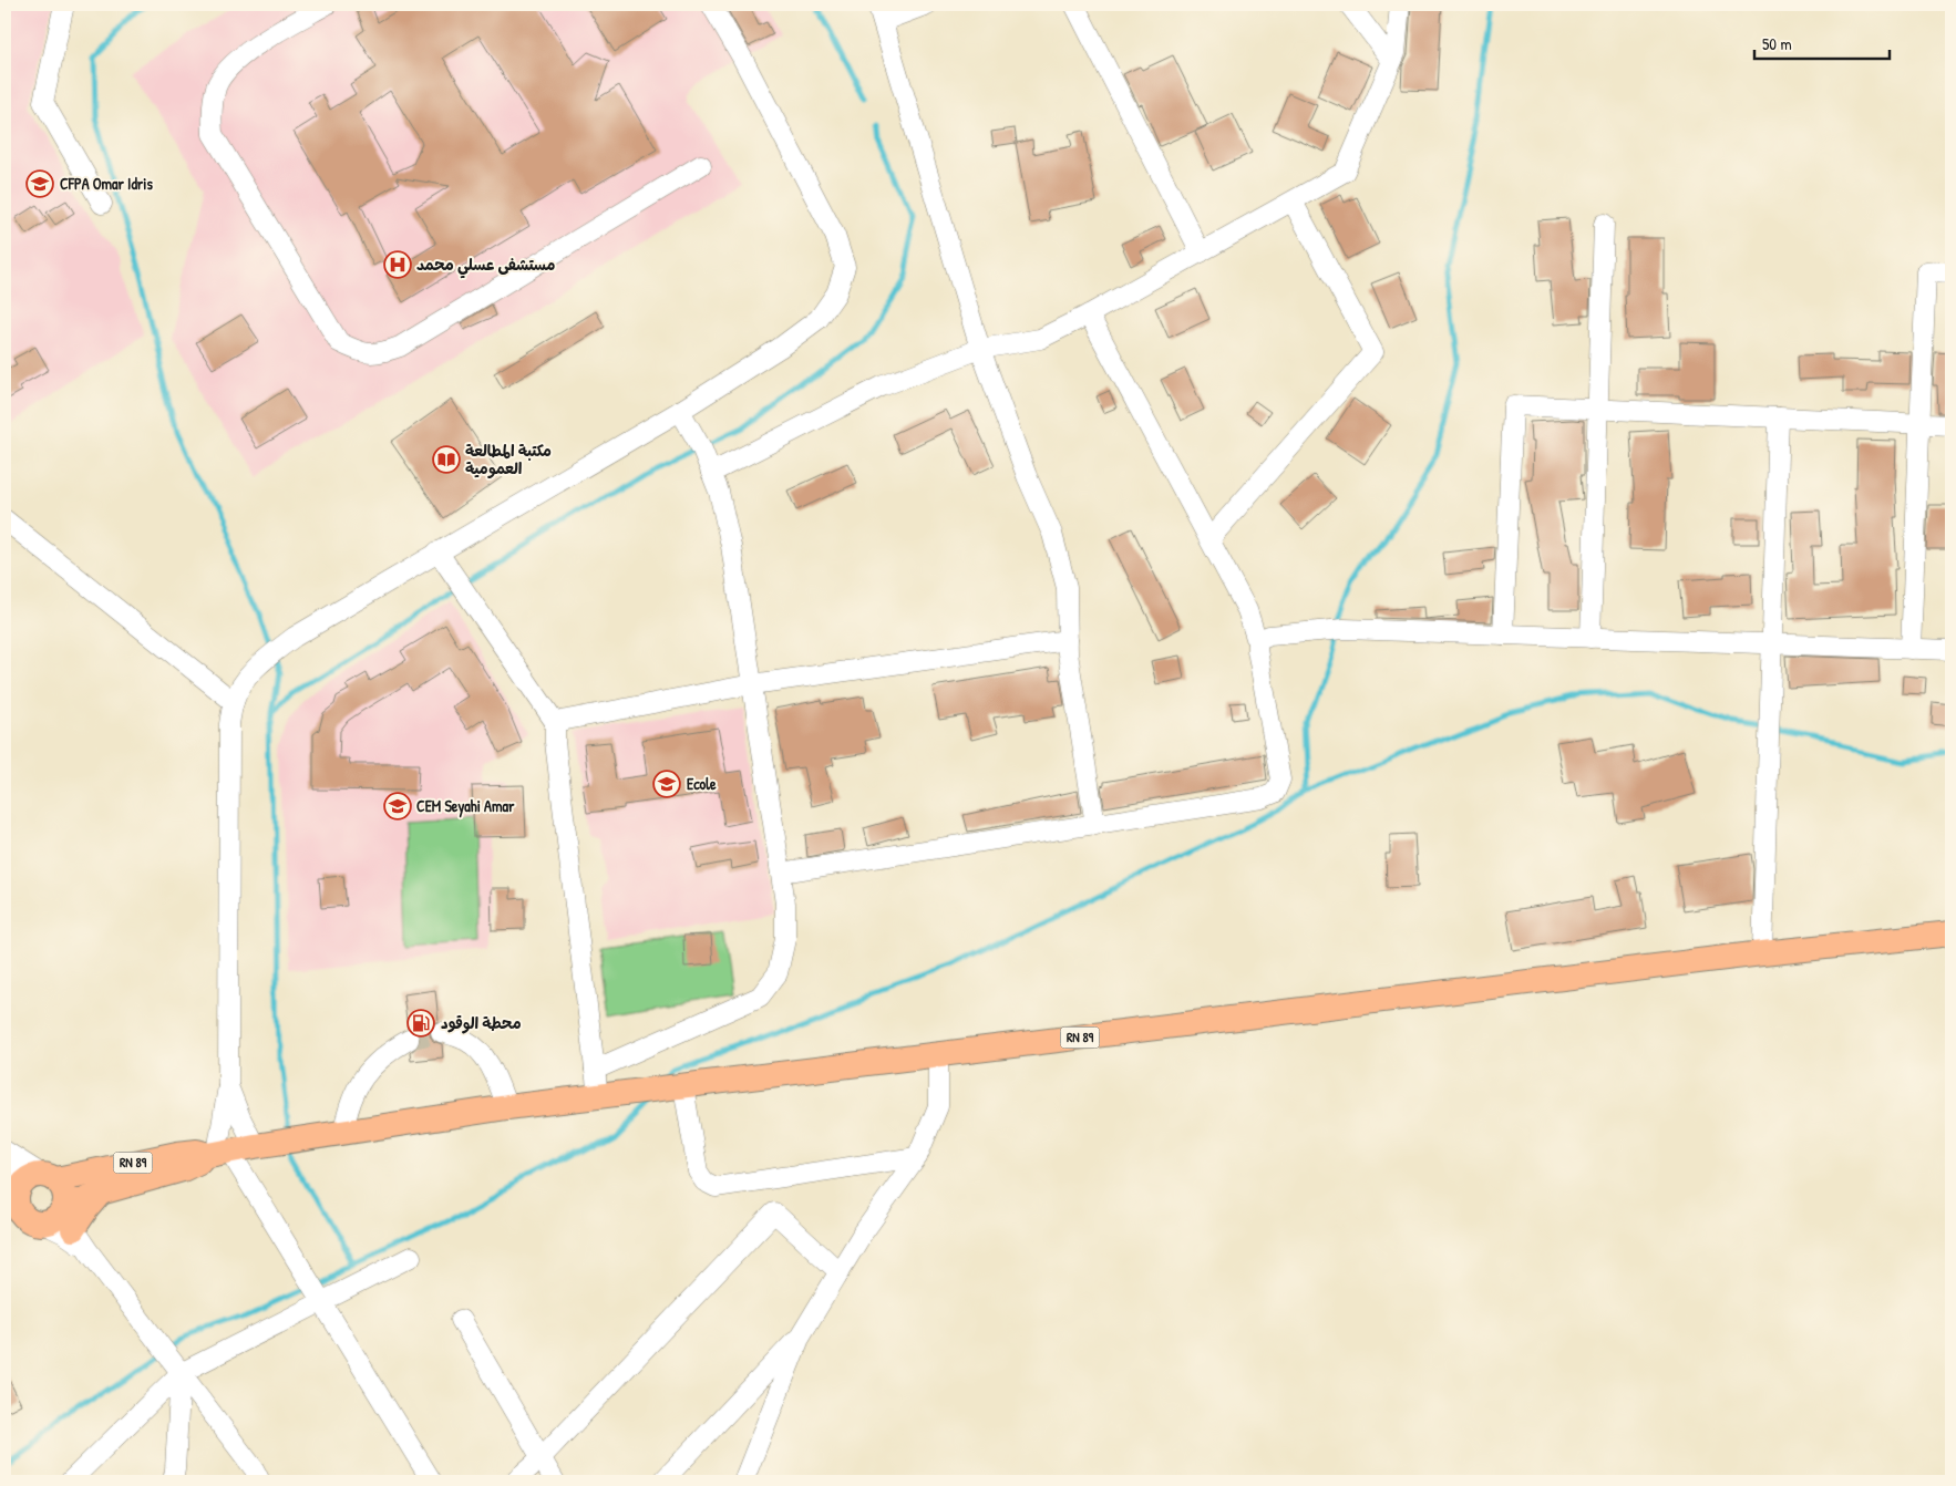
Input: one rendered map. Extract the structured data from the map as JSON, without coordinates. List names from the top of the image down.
{
  "streets": {
    "main road": ["RN 89"]
  },
  "places": {
    "school or university": ["CFPA Omar Idris", "Ecole", "CEM Seyahi Amar"],
    "hospital": ["مستشفى عسلي محمد"],
    "library": ["مكتبة المطالعة العمومية"],
    "fuel station": ["محطة الوقود"]
  },
  "scale_bar": "50 m"
}
